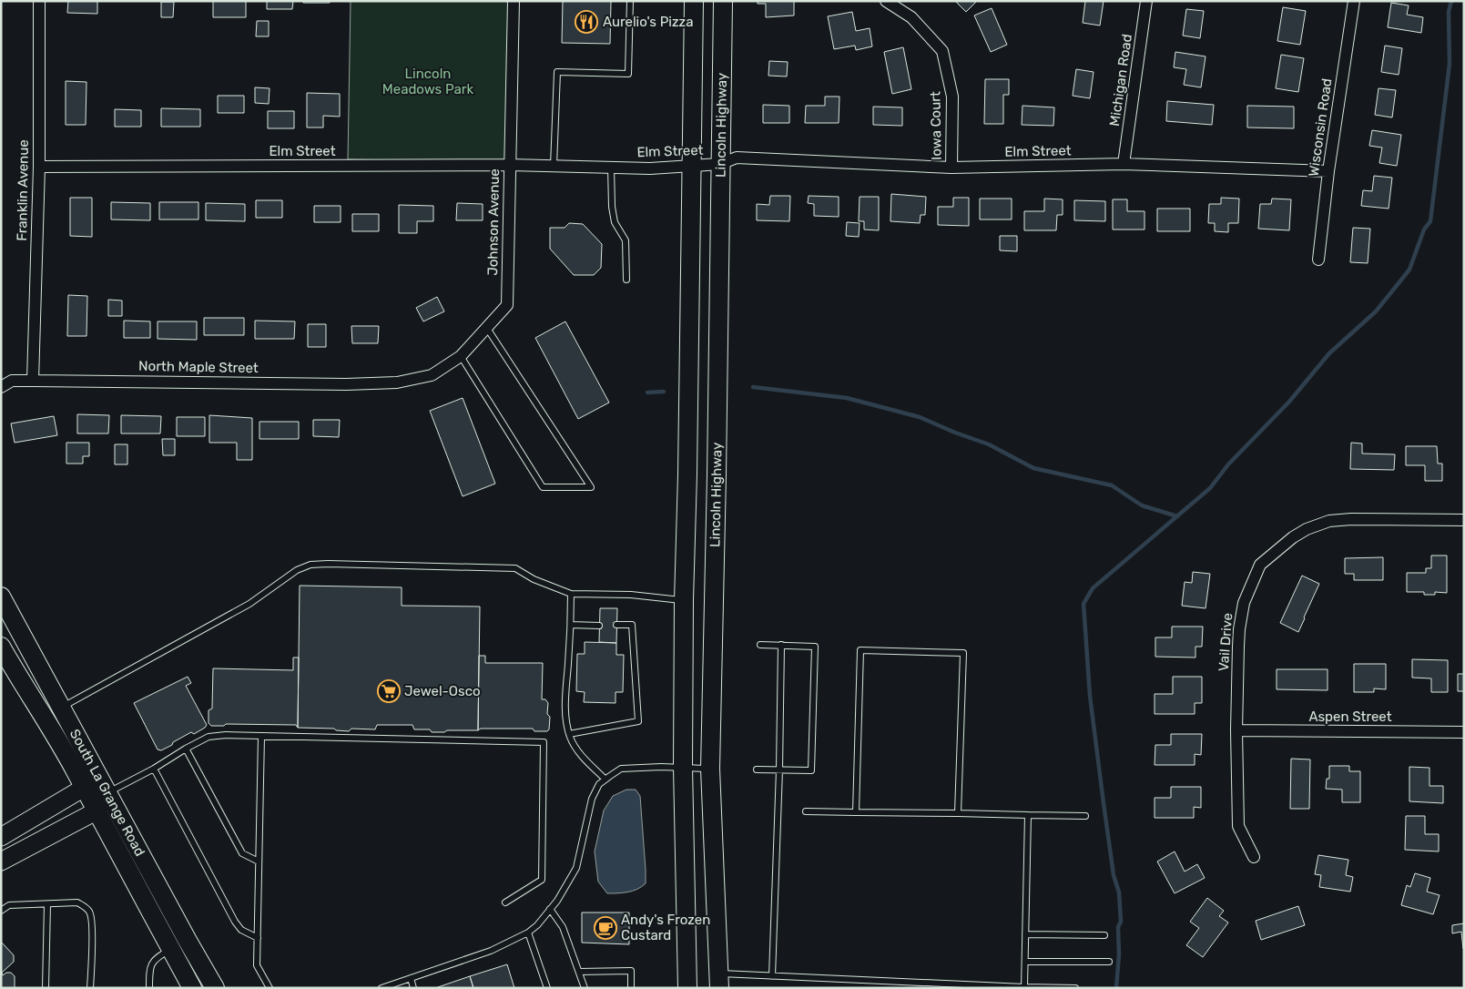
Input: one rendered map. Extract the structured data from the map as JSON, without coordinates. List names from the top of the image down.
{
  "streets": {
    "main road": ["Lincoln Highway", "South La Grange Road"],
    "street": [
      "Michigan Road",
      "Iowa Court",
      "Wisconsin Road",
      "Elm Street",
      "Franklin Avenue",
      "Johnson Avenue",
      "North Maple Street",
      "Vail Drive",
      "Aspen Street"
    ]
  },
  "crossings": [
    ["Michigan Road", "Elm Street"],
    ["Lincoln Highway", "Elm Street"],
    ["Iowa Court", "Elm Street"],
    ["Wisconsin Road", "Elm Street"],
    ["Elm Street", "Franklin Avenue"],
    ["Elm Street", "Johnson Avenue"],
    ["Franklin Avenue", "North Maple Street"],
    ["Johnson Avenue", "North Maple Street"],
    ["Vail Drive", "Aspen Street"]
  ],
  "parks": ["Lincoln Meadows Park"],
  "places": {
    "restaurant": ["Aurelio's Pizza"],
    "supermarket": ["Jewel-Osco"],
    "cafe": ["Andy's Frozen Custard"]
  }
}
